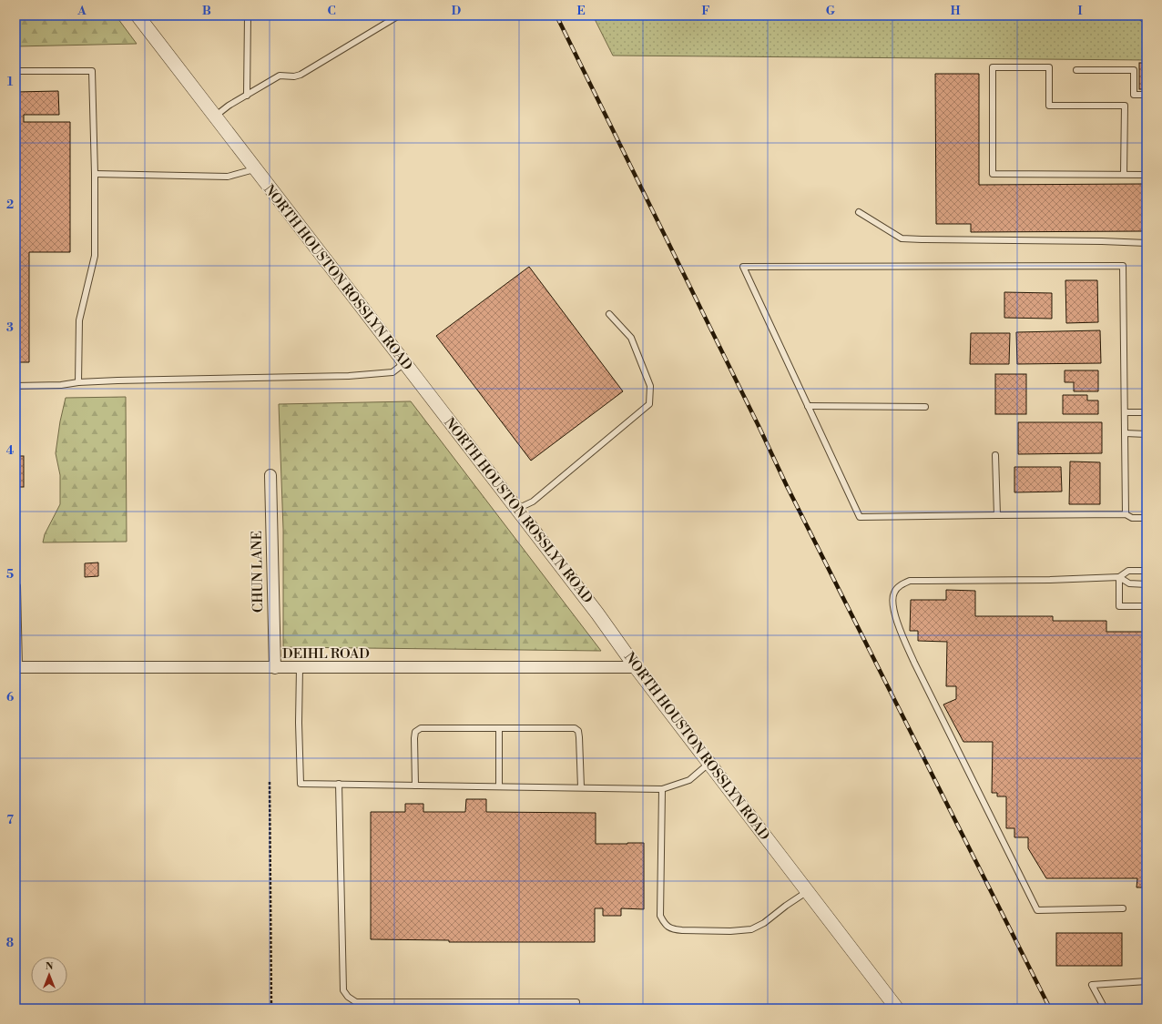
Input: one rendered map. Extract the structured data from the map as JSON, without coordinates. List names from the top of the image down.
{
  "streets": {
    "street": ["NORTH HOUSTON ROSSLYN ROAD", "CHUN LANE", "DEIHL ROAD"]
  },
  "crossings": [
    ["NORTH HOUSTON ROSSLYN ROAD", "DEIHL ROAD"],
    ["CHUN LANE", "DEIHL ROAD"]
  ],
  "north": "top",
  "grid": {
    "columns": [
      "A",
      "B",
      "C",
      "D",
      "E",
      "F",
      "G",
      "H",
      "I"
    ],
    "rows": [
      "1",
      "2",
      "3",
      "4",
      "5",
      "6",
      "7",
      "8"
    ]
  }
}
